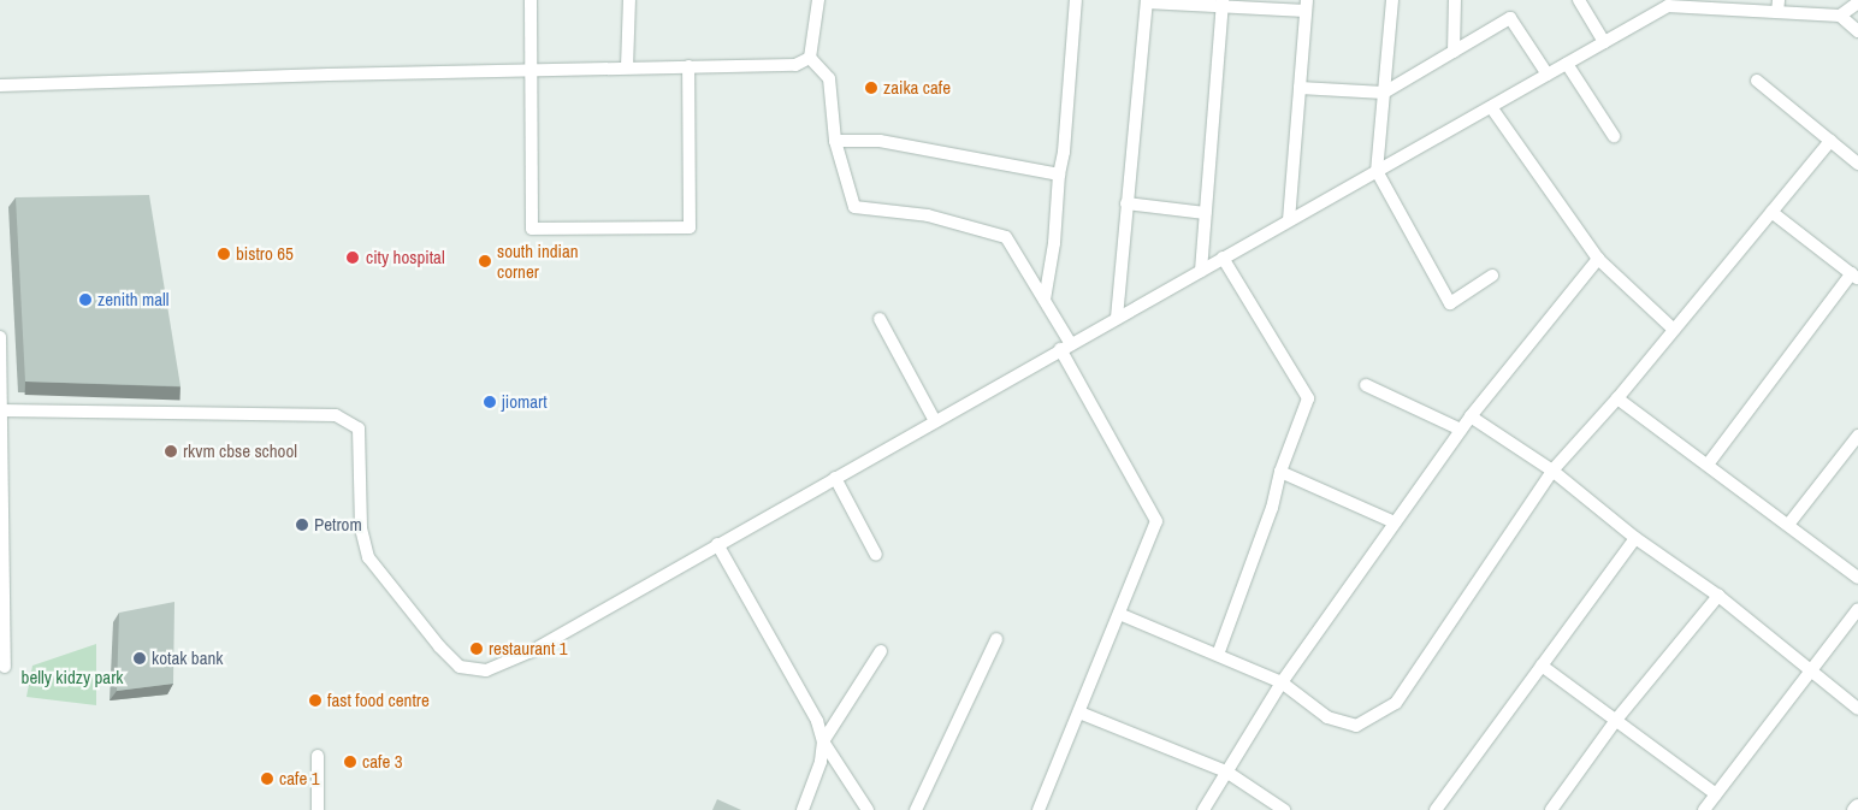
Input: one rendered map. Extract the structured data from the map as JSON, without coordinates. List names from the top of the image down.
{
  "parks": ["belly kidzy park"],
  "places": [
    "zaika cafe",
    "bistro 65",
    "city hospital",
    "south indian corner",
    "zenith mall",
    "jiomart",
    "rkvm cbse school",
    "Petrom",
    "restaurant 1",
    "kotak bank",
    "fast food centre",
    "cafe 3",
    "cafe 1"
  ]
}
